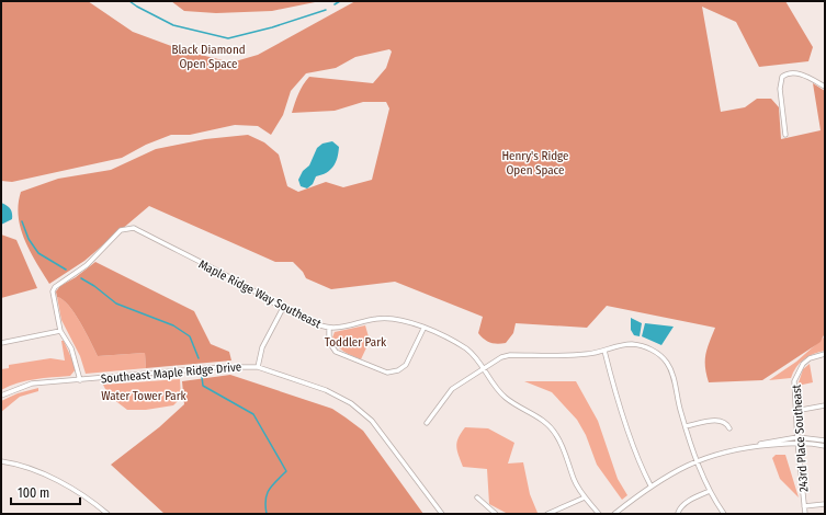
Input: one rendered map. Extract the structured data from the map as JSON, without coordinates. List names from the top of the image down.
{
  "streets": {
    "street": ["Maple Ridge Way Southeast", "Southeast Maple Ridge Drive", "243rd Place Southeast"]
  },
  "parks": [
    "Black Diamond Open Space",
    "Henry's Ridge Open Space",
    "Toddler Park",
    "Water Tower Park"
  ],
  "scale_bar": "100 m"
}
